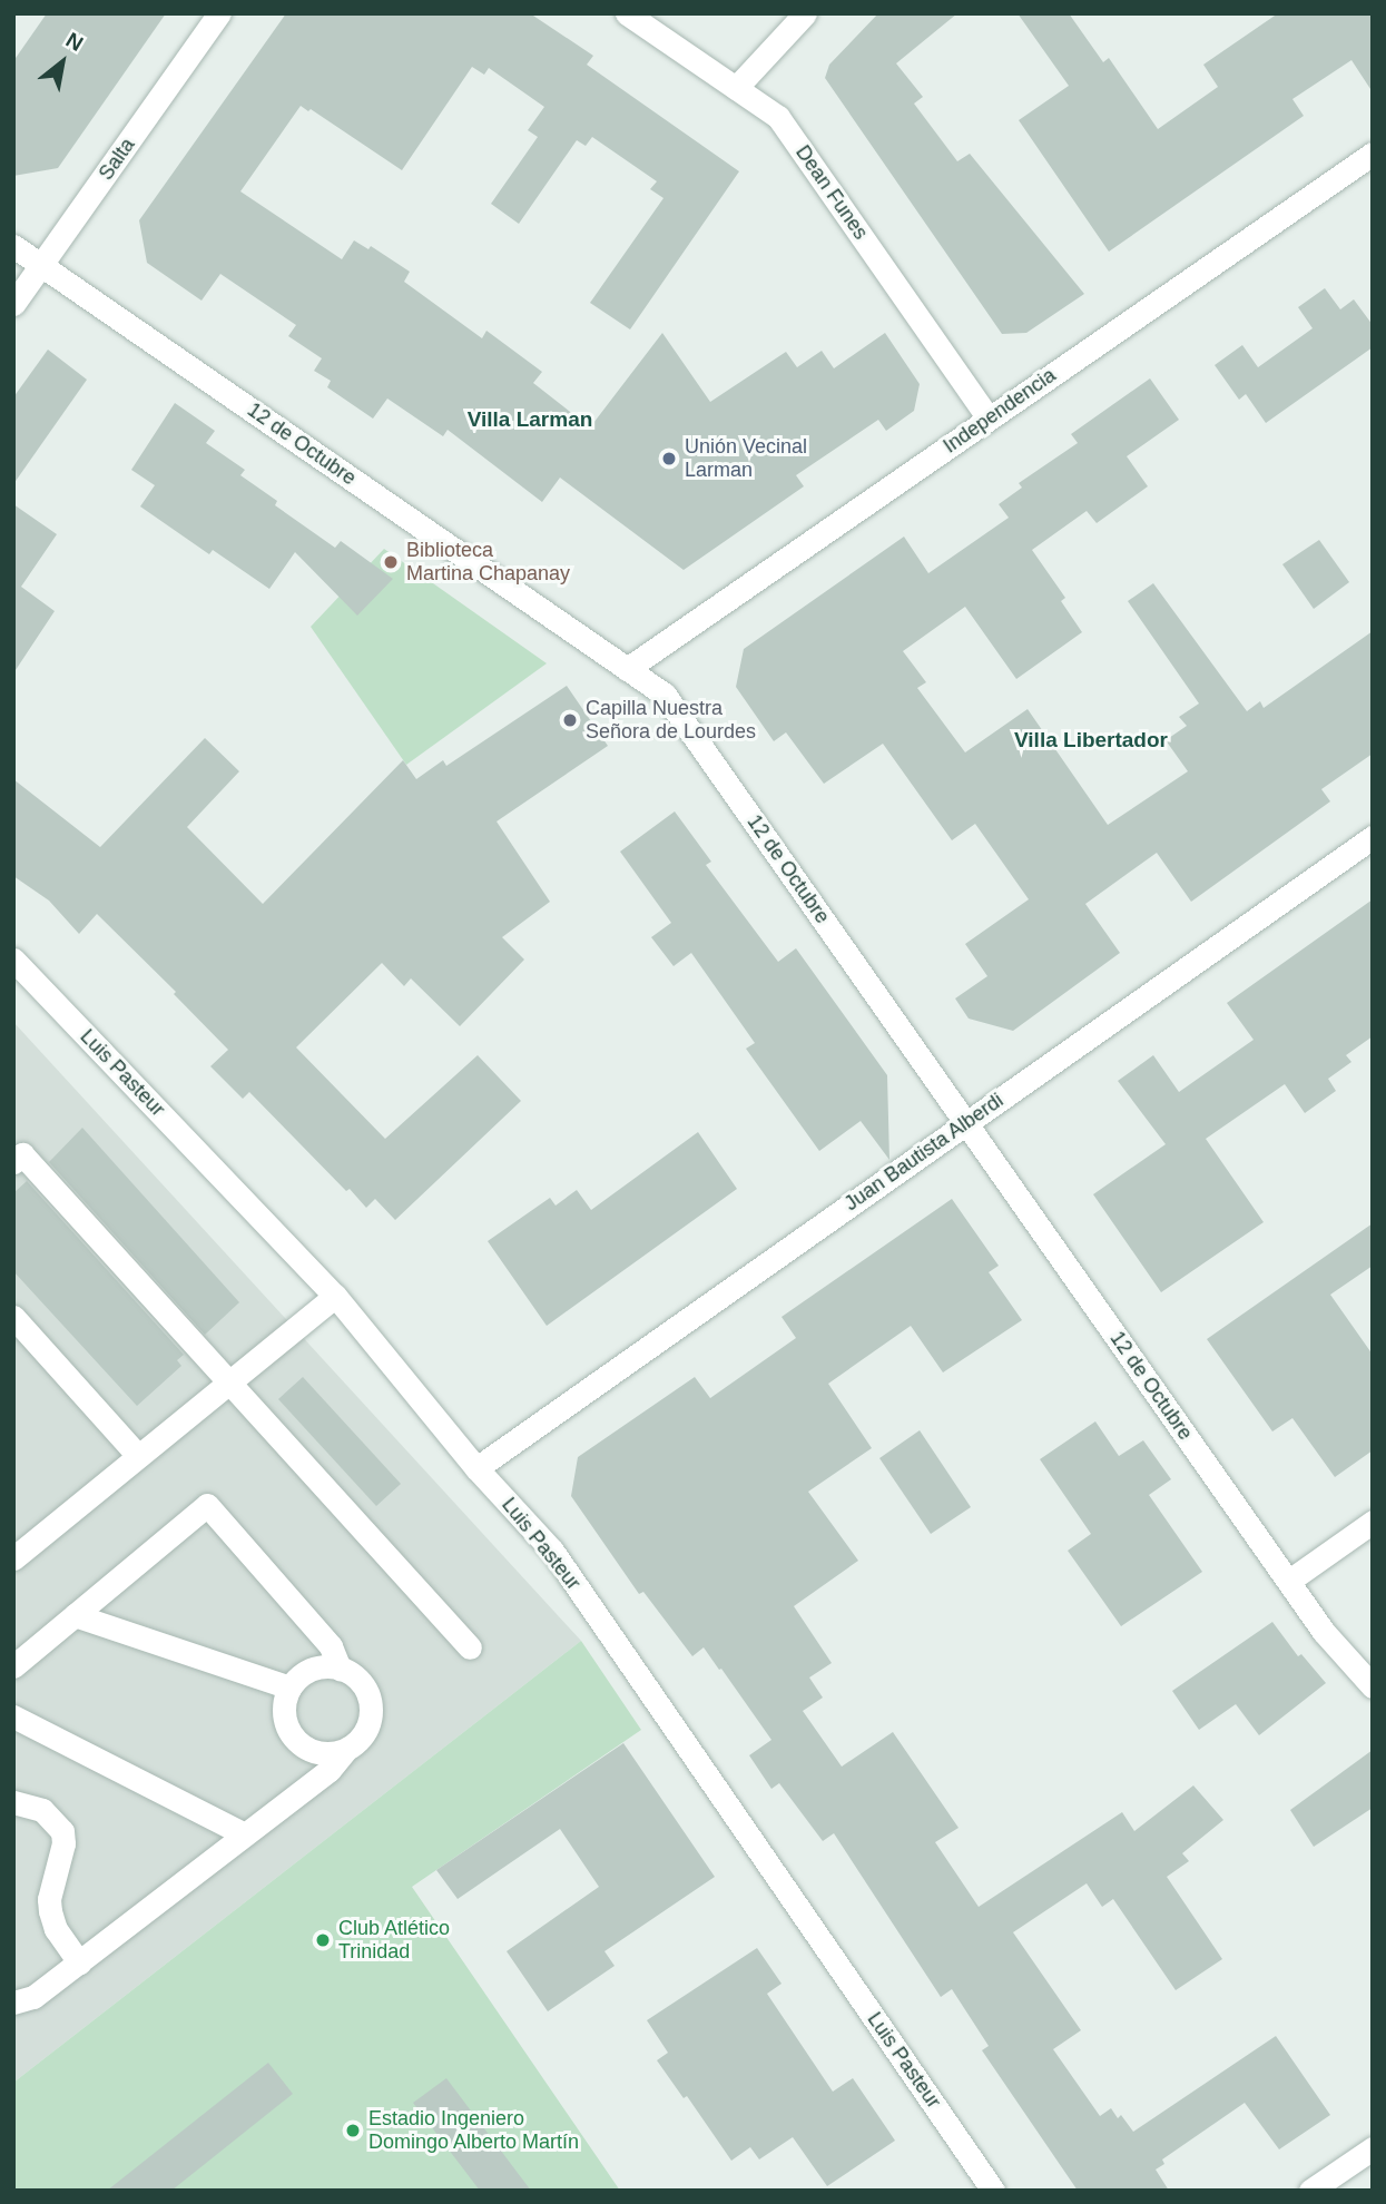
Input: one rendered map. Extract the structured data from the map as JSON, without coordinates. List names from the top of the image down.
{
  "streets": {
    "street": [
      "Salta",
      "Dean Funes",
      "Independencia",
      "12 de Octubre",
      "Luis Pasteur",
      "Juan Bautista Alberdi"
    ]
  },
  "crossings": [
    ["Salta", "12 de Octubre"],
    ["Dean Funes", "Independencia"],
    ["Independencia", "12 de Octubre"],
    ["12 de Octubre", "Juan Bautista Alberdi"],
    ["Luis Pasteur", "Juan Bautista Alberdi"]
  ],
  "districts": ["Villa Larman", "Villa Libertador"],
  "places": [
    "Unión Vecinal Larman",
    "Biblioteca Martina Chapanay",
    "Capilla Nuestra Señora de Lourdes",
    "Club Atlético Trinidad",
    "Estadio Ingeniero Domingo Alberto Martín"
  ],
  "north": "top right"
}
